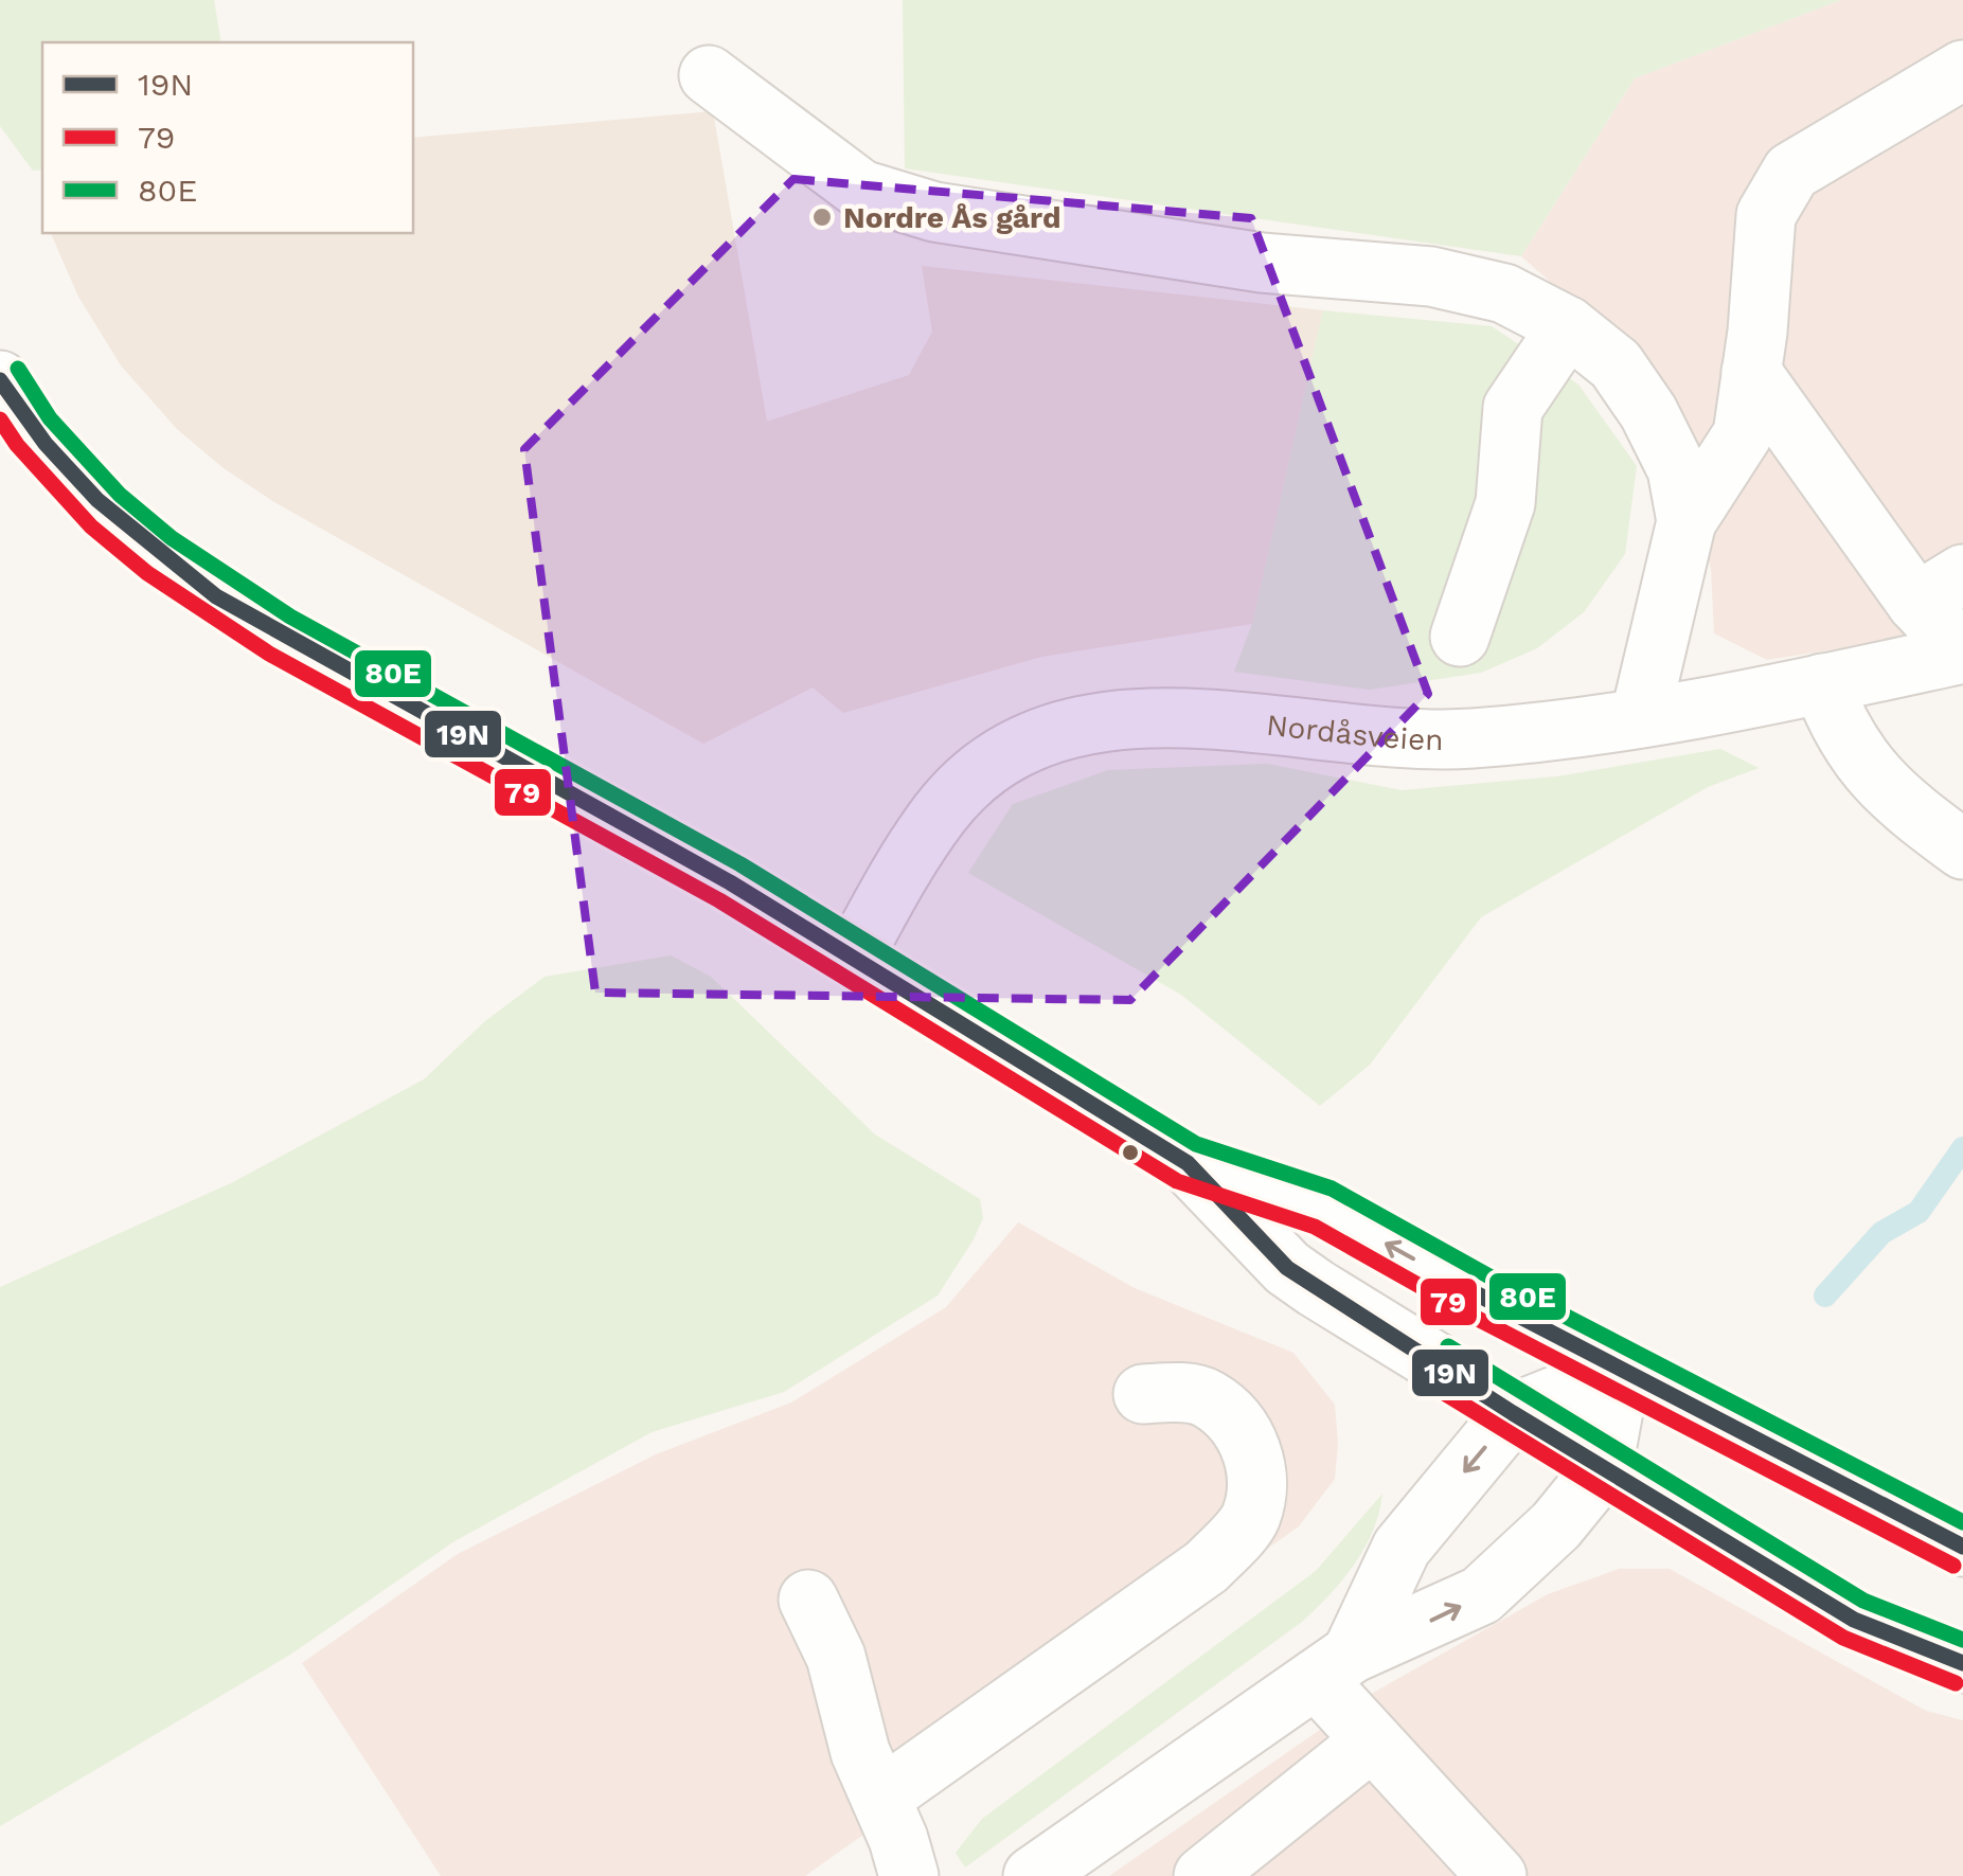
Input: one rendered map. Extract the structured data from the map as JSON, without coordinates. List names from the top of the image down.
{
  "streets": {
    "street": ["Nordåsveien"]
  },
  "places": ["Nordre Ås gård"],
  "lines": ["transit line 80E", "transit line 19N", "transit line 79"],
  "legend": ["19N", "79", "80E"]
}
